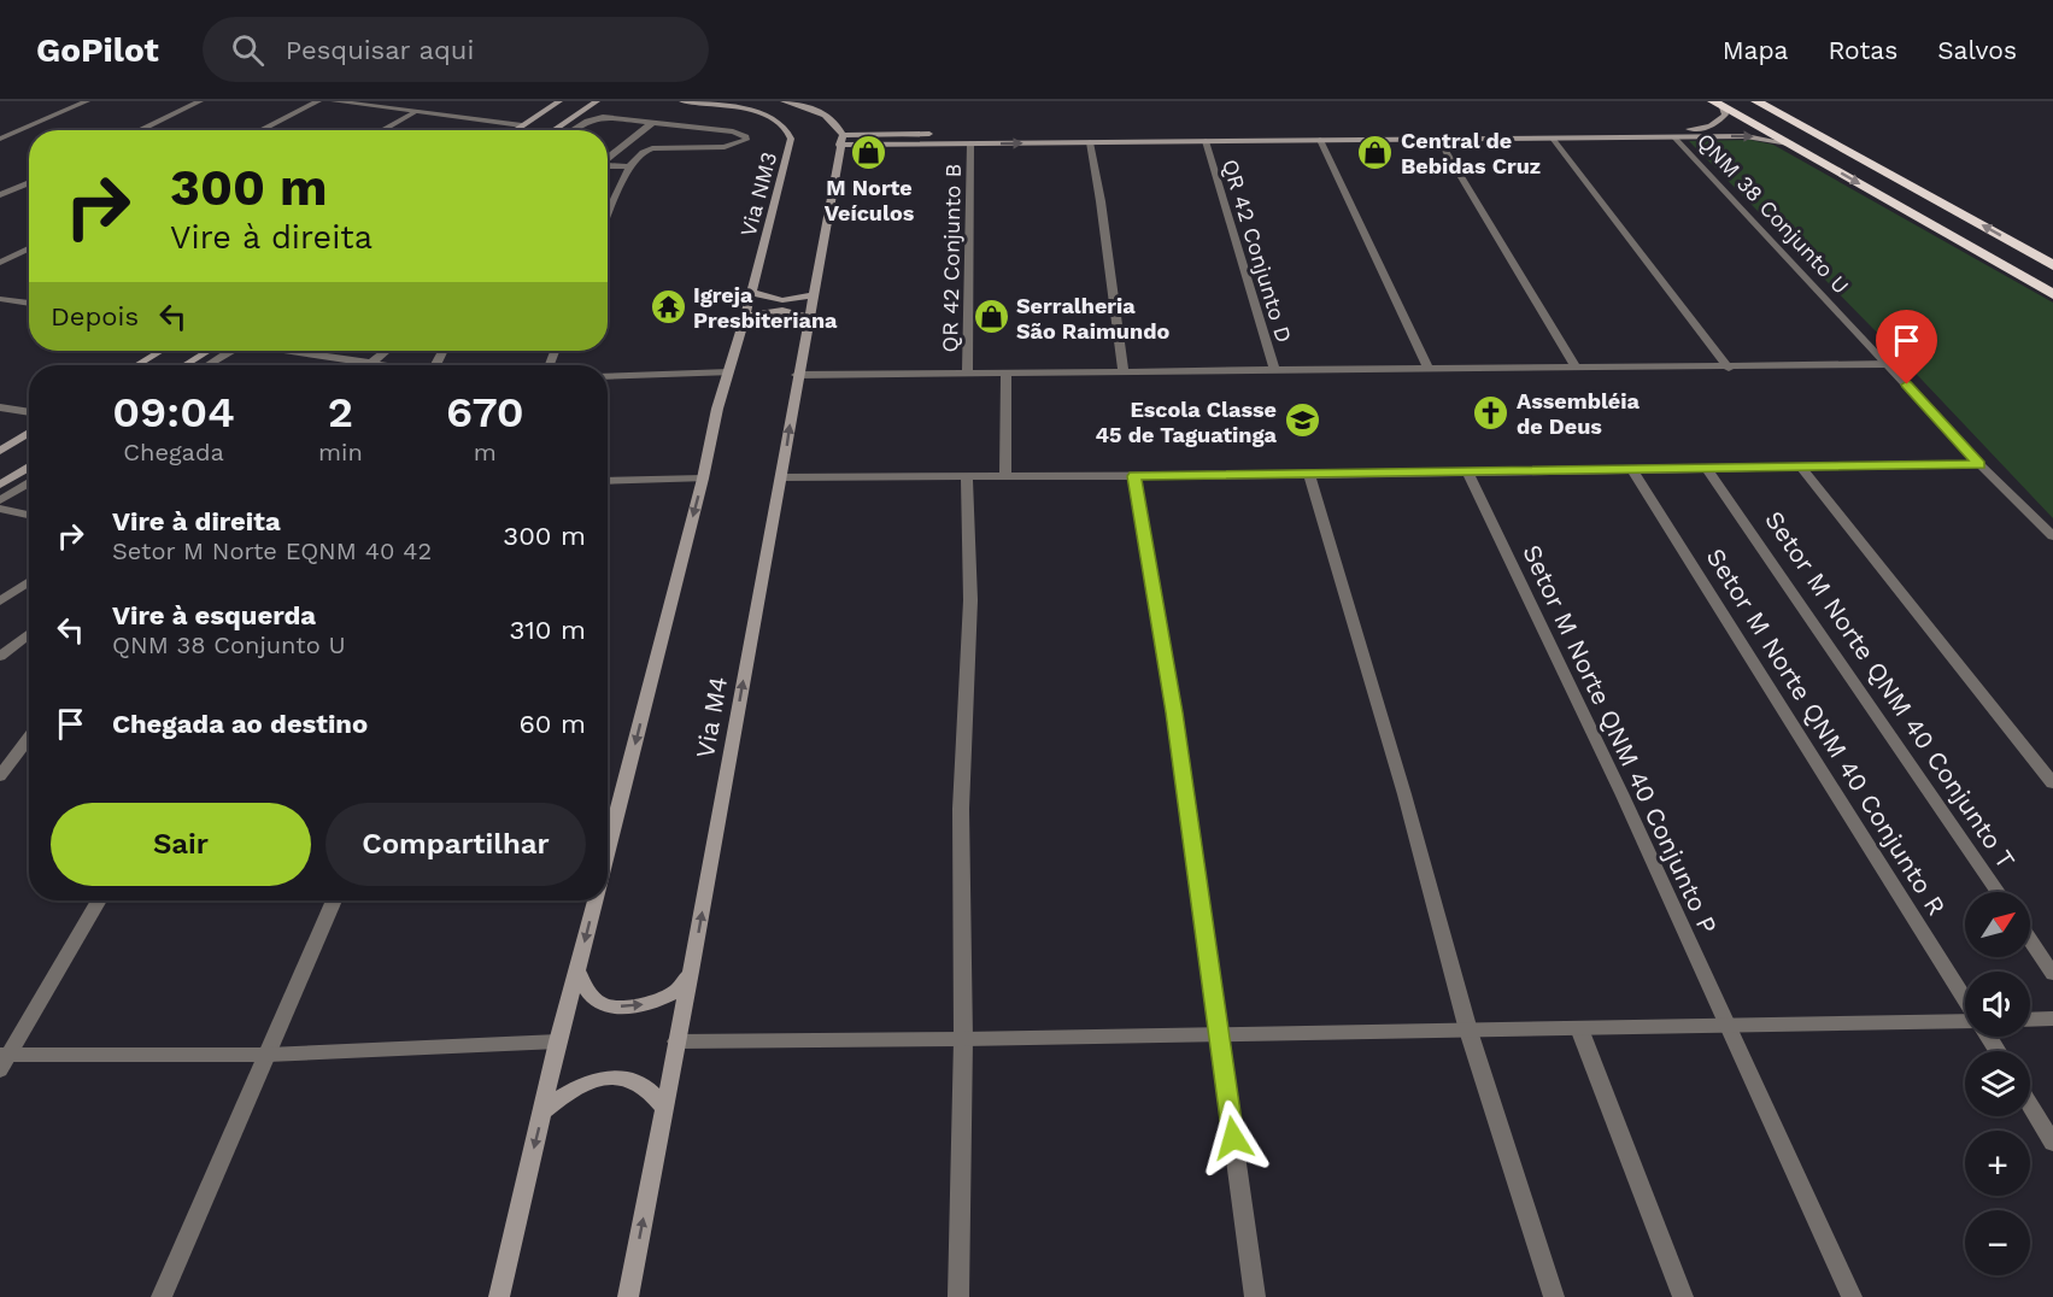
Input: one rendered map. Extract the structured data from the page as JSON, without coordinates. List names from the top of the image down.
{
  "streets": {
    "main road": ["Via NM3", "Via M4"],
    "street": [
      "QNM 38 Conjunto U",
      "QR 42 Conjunto D",
      "QR 42 Conjunto B",
      "Setor M Norte QNM 40 Conjunto T",
      "Setor M Norte QNM 40 Conjunto R",
      "Setor M Norte QNM 40 Conjunto P"
    ]
  },
  "places": {
    "shop": ["M Norte Veículos", "Central de Bebidas Cruz", "Serralheria São Raimundo"],
    "temple": ["Igreja Presbiteriana"],
    "church": ["Assembléia de Deus"],
    "school or university": ["Escola Classe 45 de Taguatinga"]
  },
  "north": "top right",
  "page": {
    "header": "GoPilot",
    "search": "Pesquisar aqui",
    "nav": ["Mapa", "Rotas", "Salvos"],
    "turn": ["300 m", "Vire à direita"],
    "then": "Depois",
    "eta": [
      "09:04",
      "Chegada",
      "2",
      "min",
      "670",
      "m"
    ],
    "list": [
      {
        "name": "Vire à direita",
        "note": "Setor M Norte EQNM 40 42",
        "value": "300 m"
      },
      {
        "name": "Vire à esquerda",
        "note": "QNM 38 Conjunto U",
        "value": "310 m"
      },
      {
        "name": "Chegada ao destino",
        "value": "60 m"
      }
    ],
    "buttons": ["Sair", "Compartilhar"],
    "map_buttons": ["+", "−"]
  }
}
